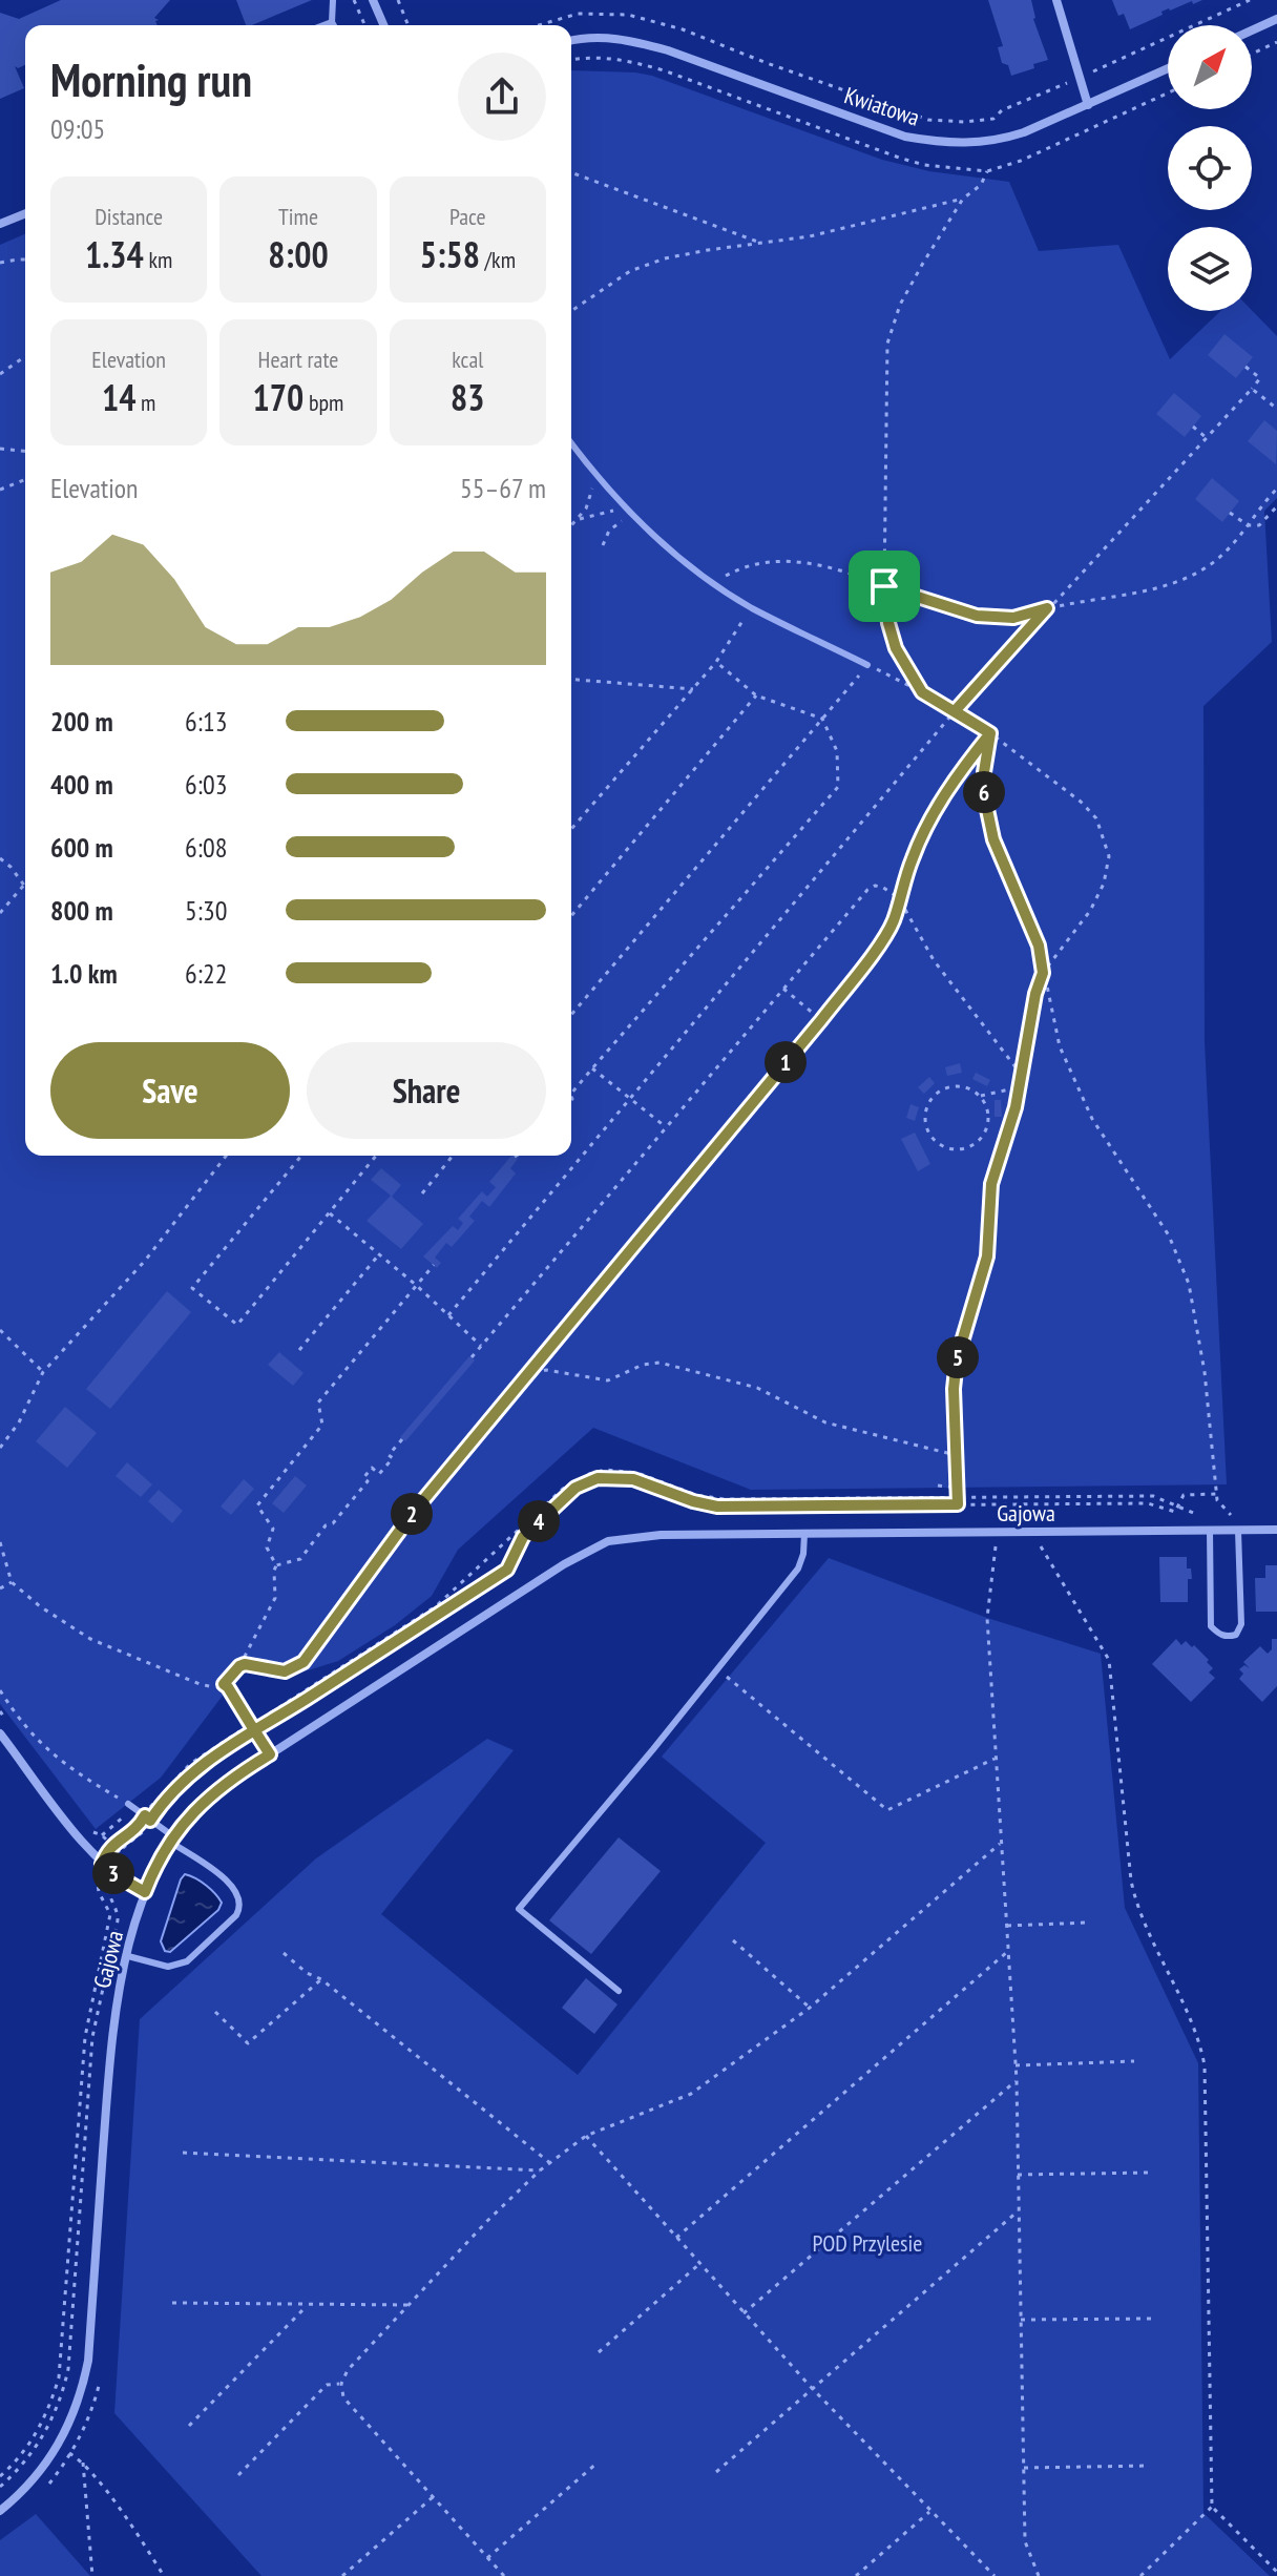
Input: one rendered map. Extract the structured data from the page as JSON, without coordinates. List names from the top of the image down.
{
  "streets": {
    "street": ["Kwiatowa", "Gajowa"]
  },
  "parks": ["POD Przylesie"],
  "north": "top right",
  "page": {
    "heading": ["Morning run", "09:05"],
    "stats": [
      ["Distance", "1.34 km"],
      ["Time", "8:00"],
      ["Pace", "5:58 /km"],
      ["Elevation", "14 m"],
      ["Heart rate", "170 bpm"],
      ["kcal", "83"]
    ],
    "chart": ["Elevation", "55–67 m"],
    "list": [
      {
        "name": "200 m",
        "note": "6:13"
      },
      {
        "name": "400 m",
        "note": "6:03"
      },
      {
        "name": "600 m",
        "note": "6:08"
      },
      {
        "name": "800 m",
        "note": "5:30"
      },
      {
        "name": "1.0 km",
        "note": "6:22"
      }
    ],
    "pins": [
      "6",
      "1",
      "5",
      "2",
      "4",
      "3"
    ],
    "buttons": ["Save", "Share"]
  }
}
